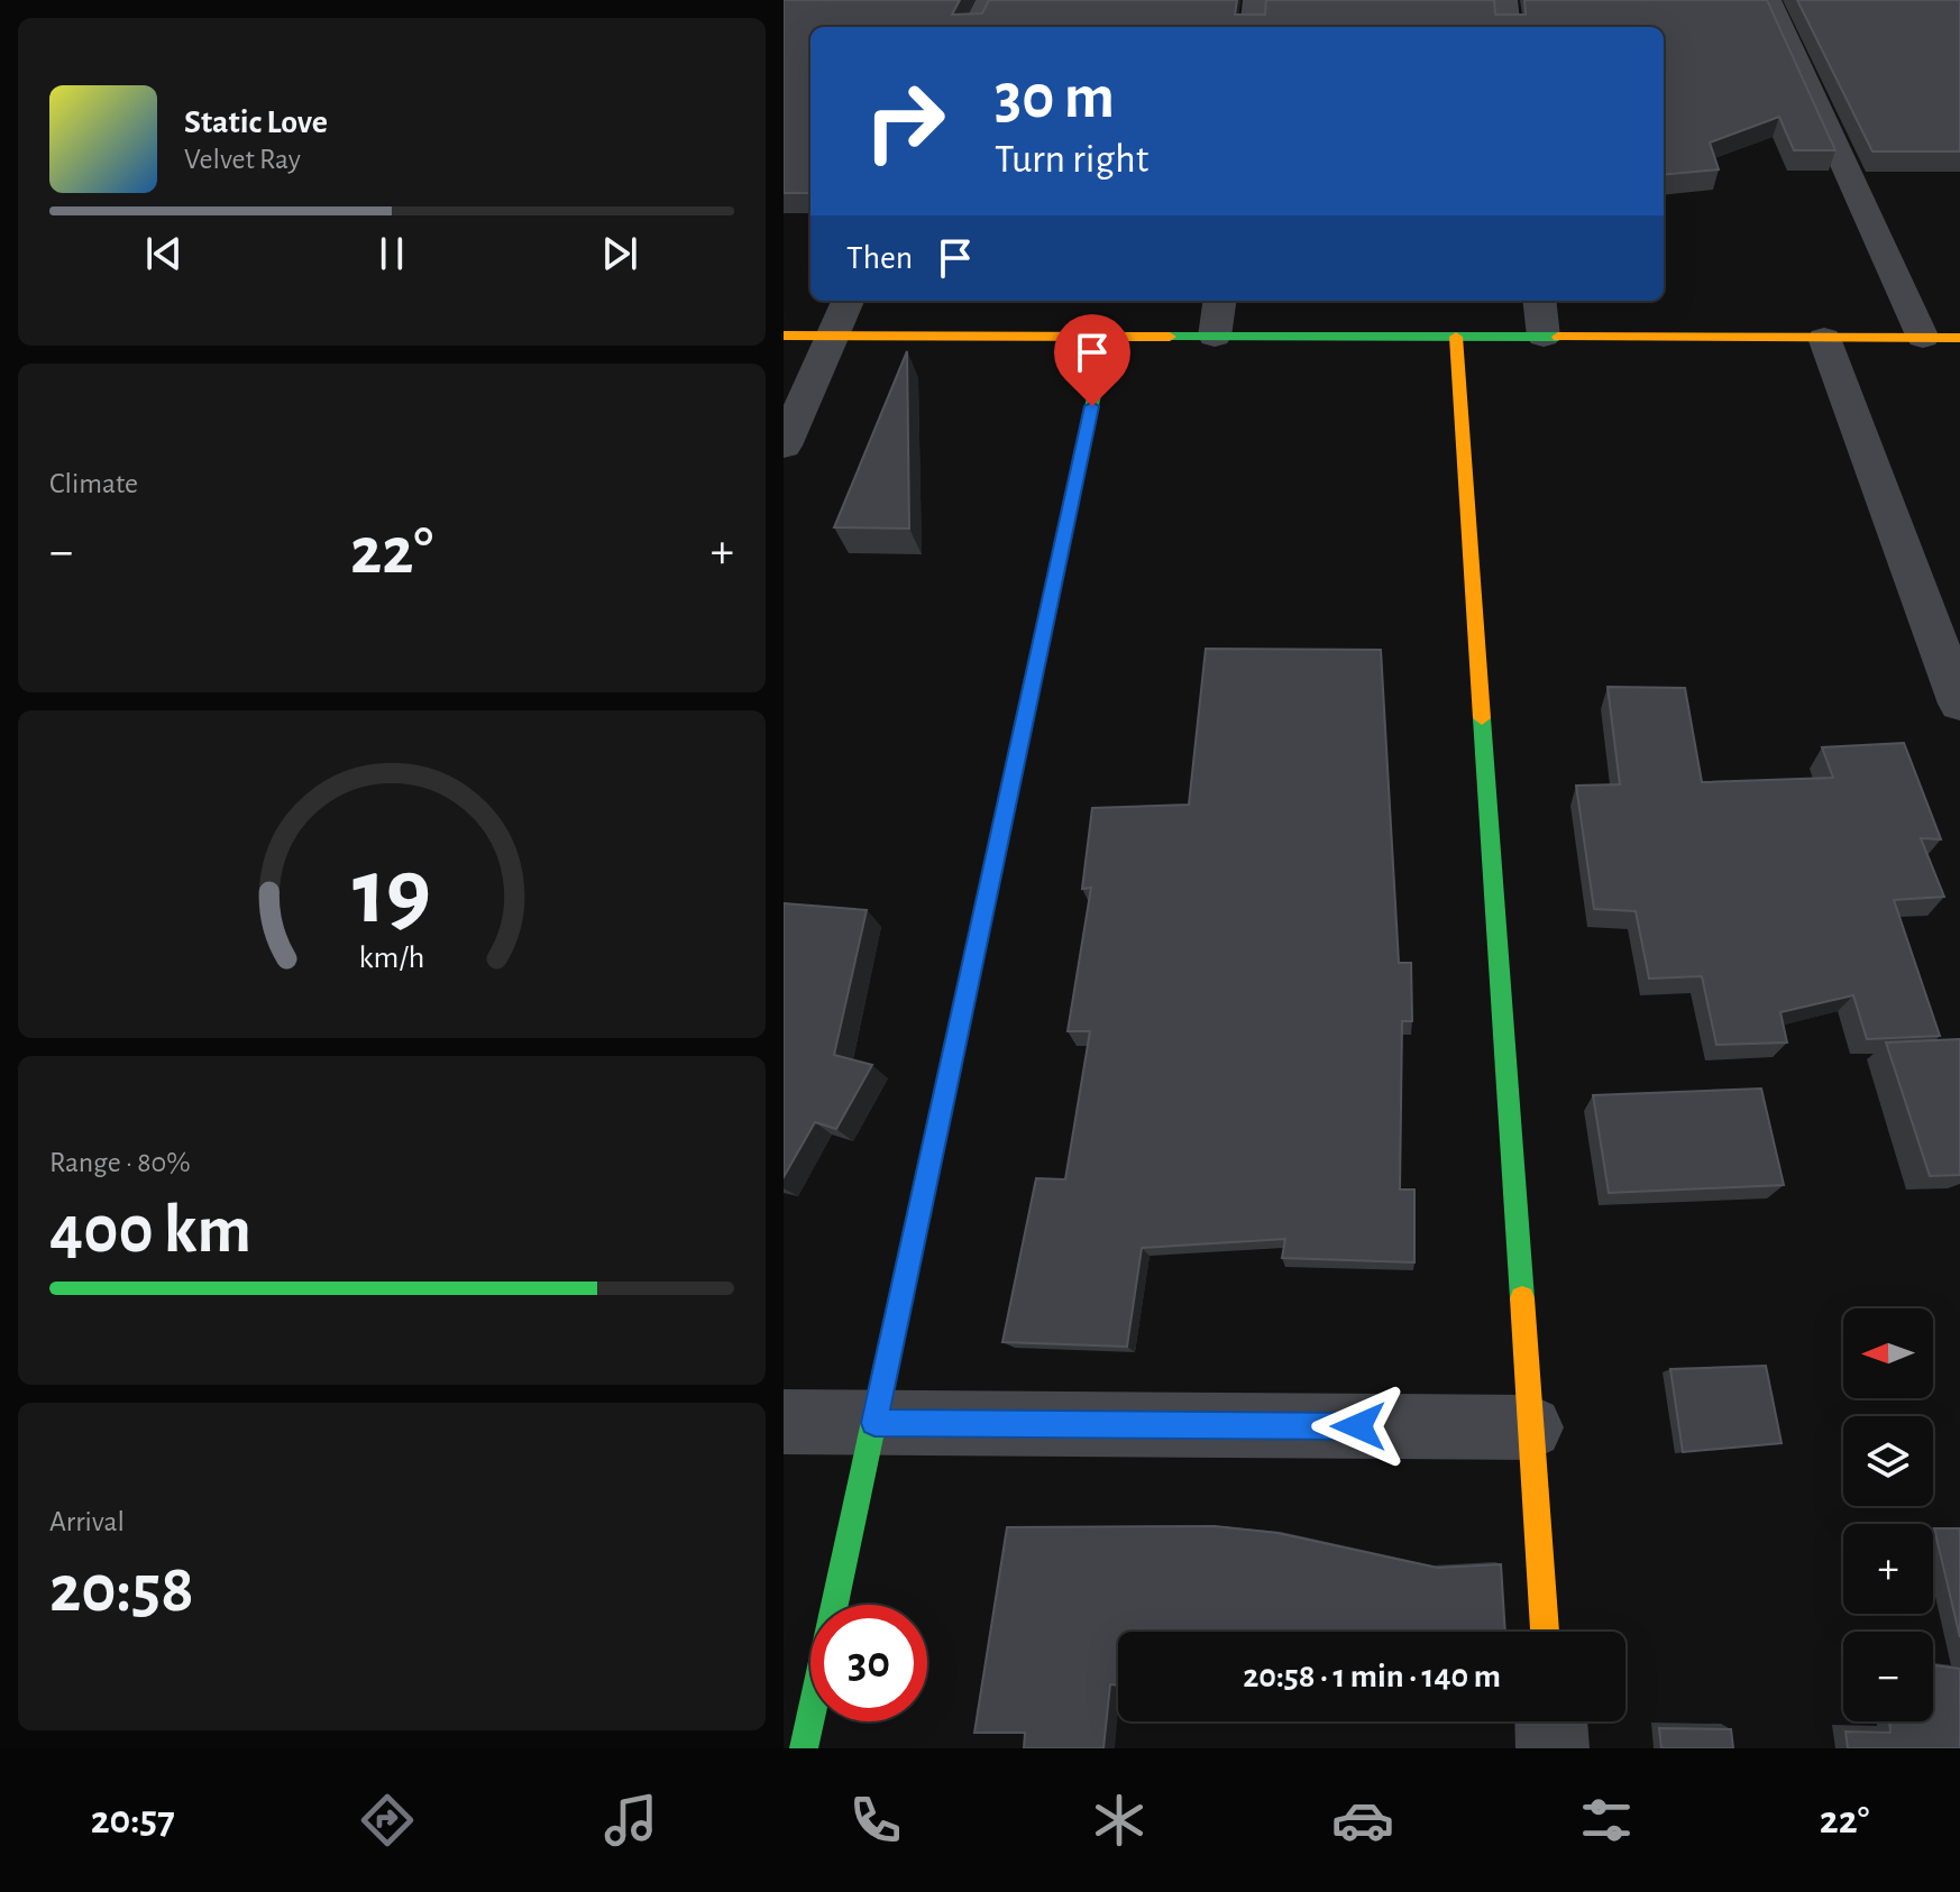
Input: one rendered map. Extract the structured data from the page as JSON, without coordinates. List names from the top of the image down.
{
  "north": "left",
  "page": {
    "turn": ["30 m", "Turn right"],
    "song": ["Static Love", "Velvet Ray"],
    "then": "Then",
    "tile": [
      "Climate",
      ["Range · 80%", "400 km"],
      ["Arrival", "20:58"]
    ],
    "heat": ["−", "22°", "+"],
    "map_buttons": ["+", "−"],
    "limit": "30",
    "trip": "20:58 · 1 min · 140 m",
    "tabs": ["20:57", "22°"],
    "gauge": ["19", "km/h"]
  }
}
